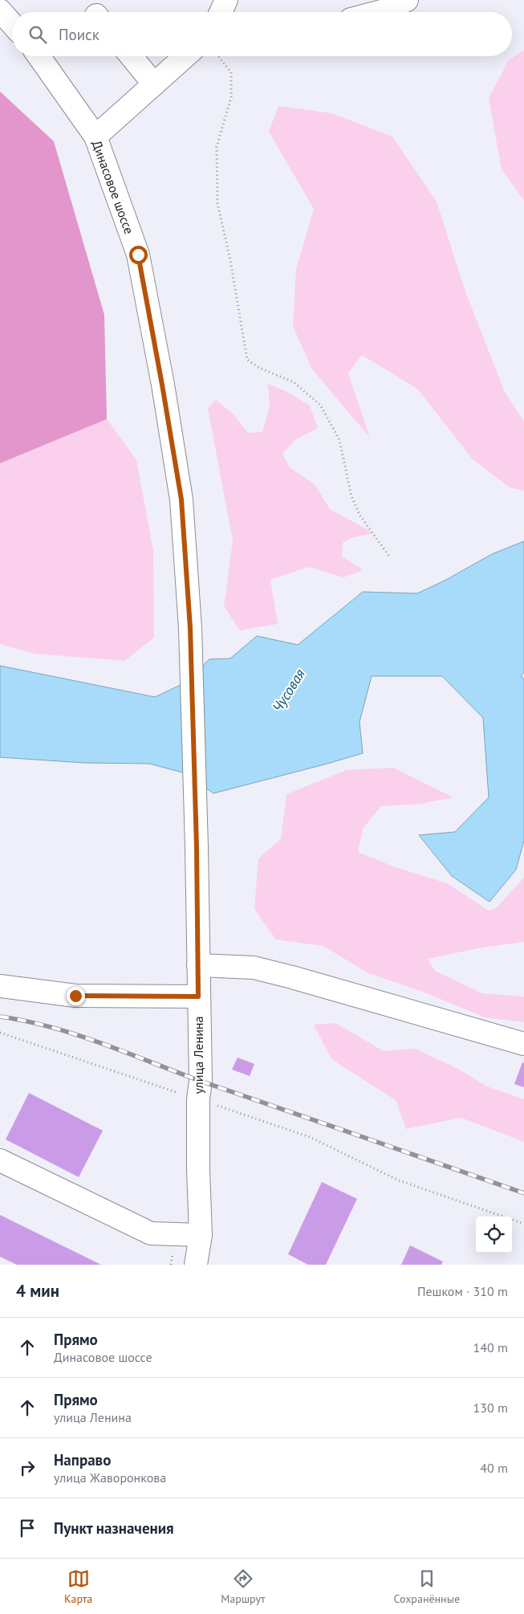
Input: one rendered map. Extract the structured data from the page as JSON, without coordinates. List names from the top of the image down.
{
  "streets": {
    "street": ["Динасовое шоссе", "улица Ленина"]
  },
  "crossings": [
    ["Динасовое шоссе", "улица Ленина"]
  ],
  "water": ["Чусовая"],
  "page": {
    "search": "Поиск",
    "heading": ["4 мин", "Пешком · 310 m"],
    "list": [
      ["Прямо", "Динасовое шоссе", "140 m"],
      ["Прямо", "улица Ленина", "130 m"],
      ["Направо", "улица Жаворонкова", "40 m"],
      "Пункт назначения"
    ],
    "nav": ["Карта", "Маршрут", "Сохранённые"]
  }
}
